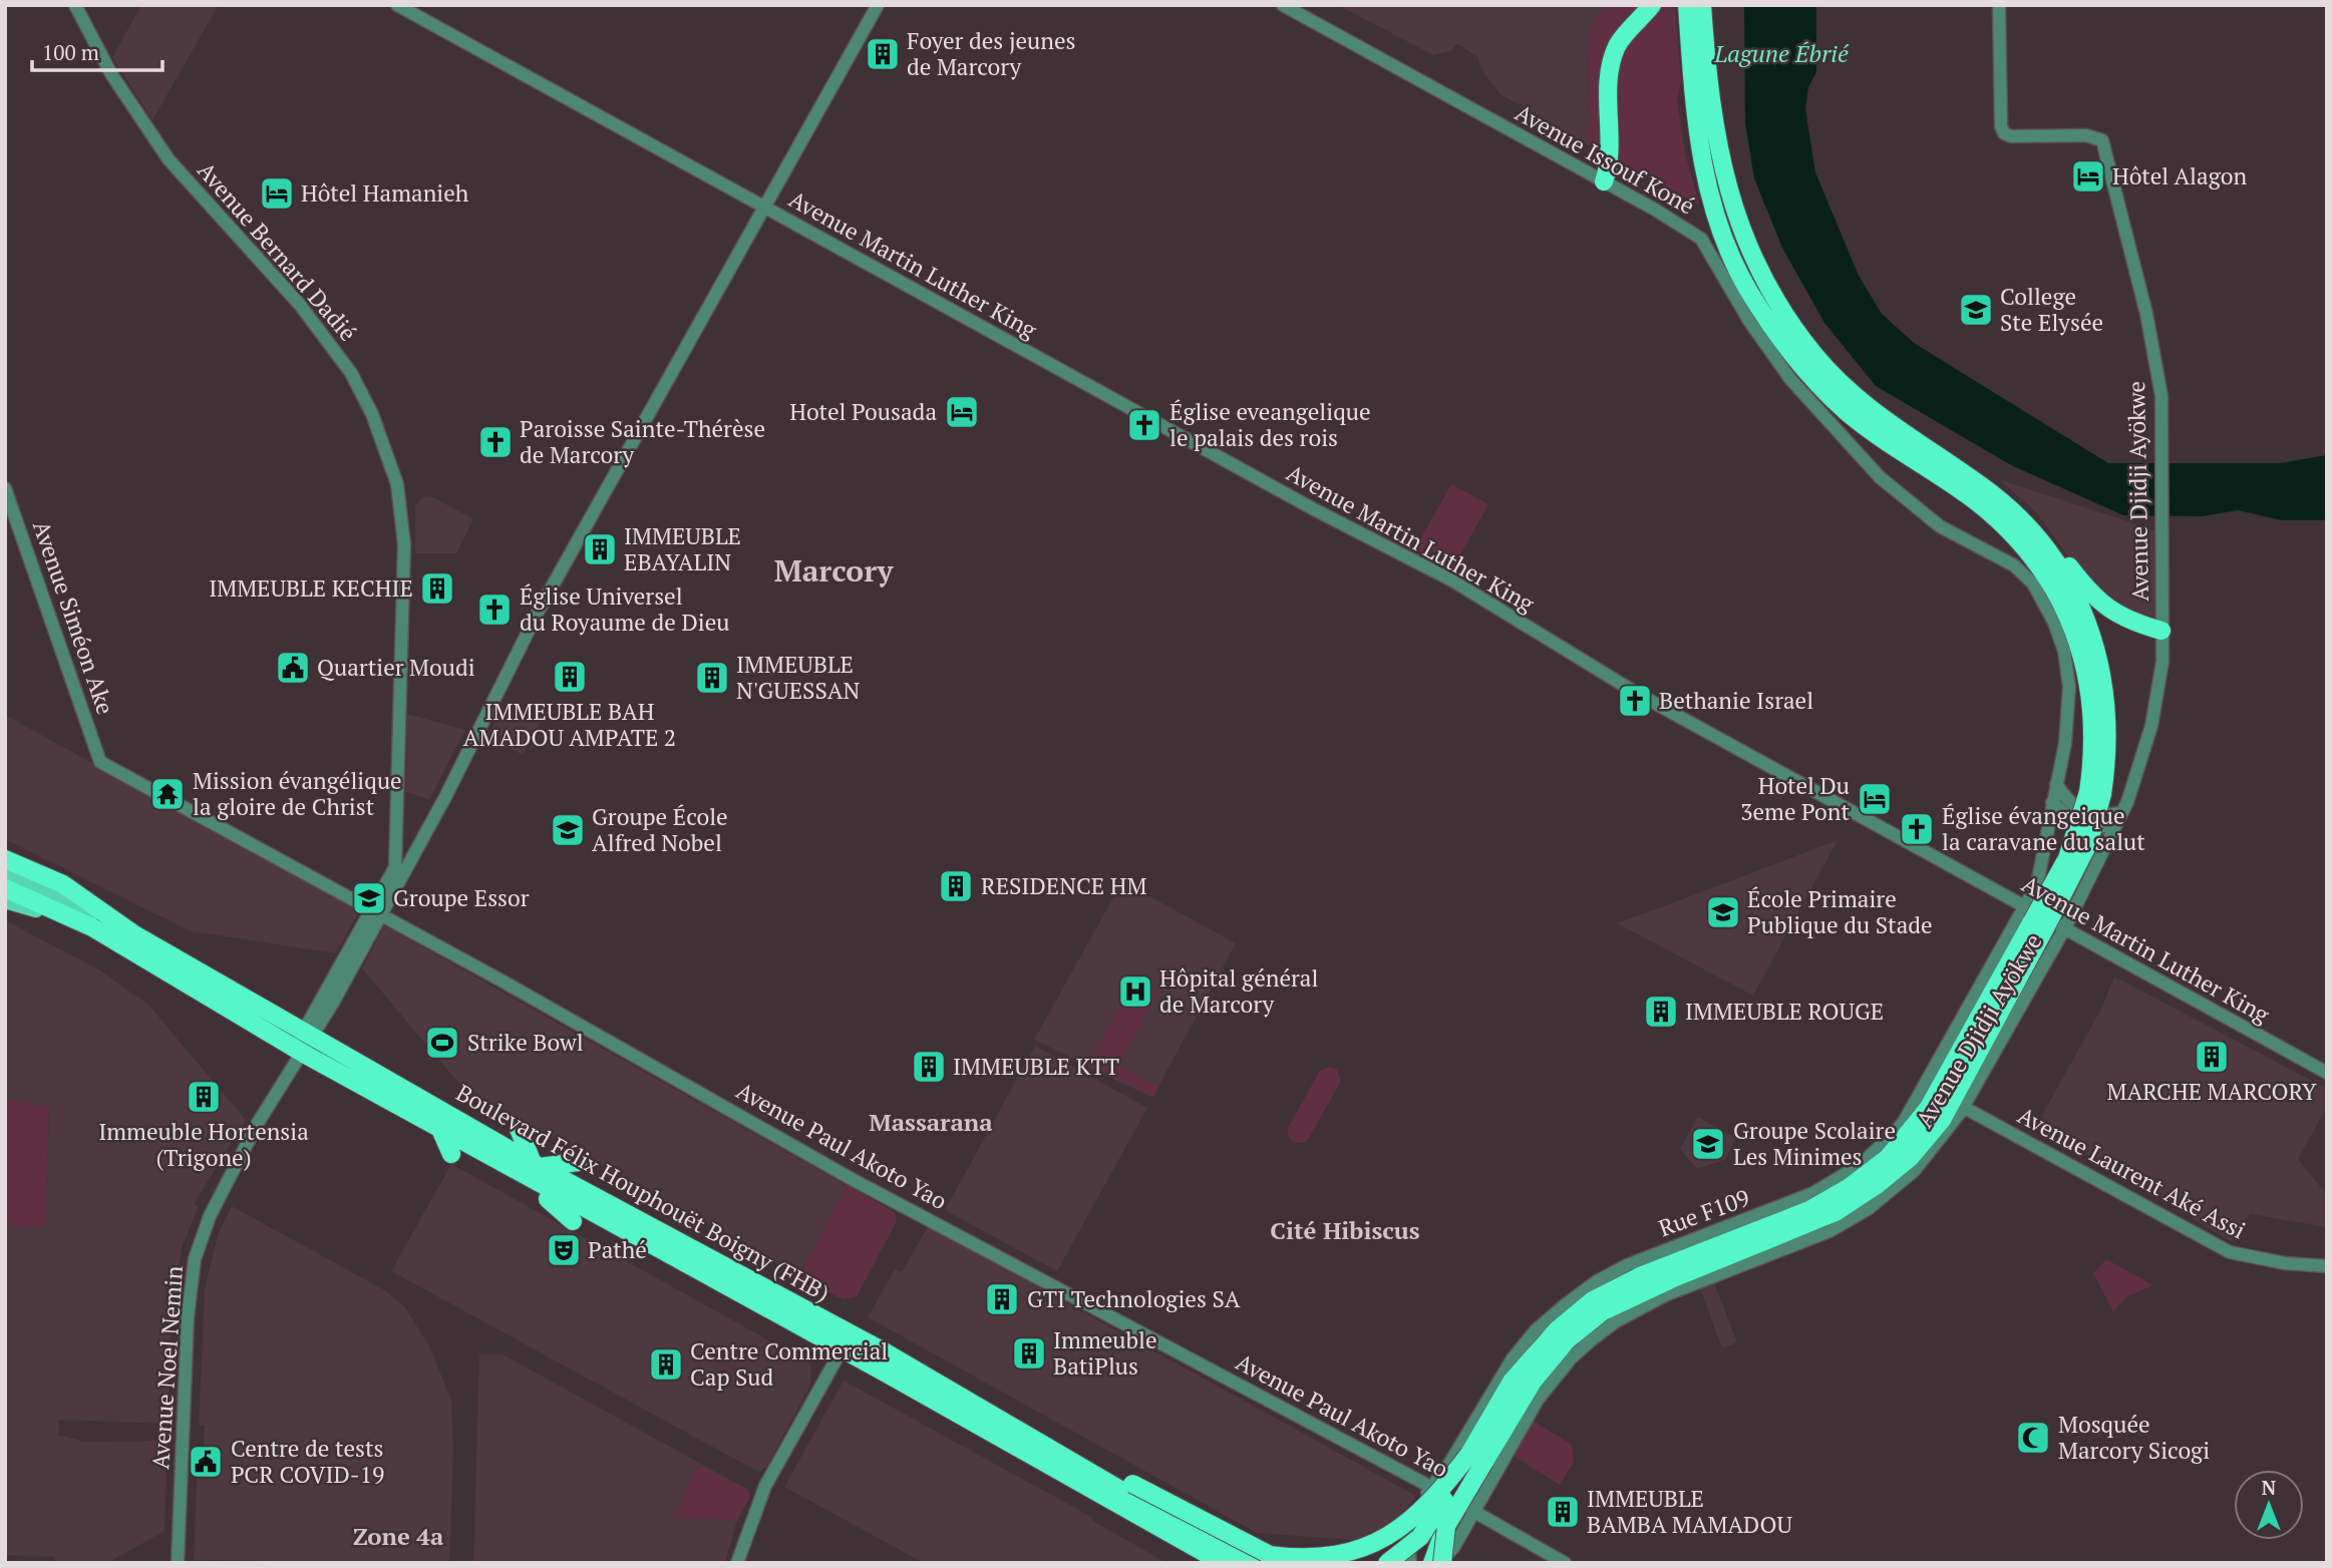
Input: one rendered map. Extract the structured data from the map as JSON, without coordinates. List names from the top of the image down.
{
  "streets": {
    "highway": ["Boulevard Félix Houphouët Boigny (FHB)"],
    "street": [
      "Avenue Issouf Koné",
      "Avenue Bernard Dadié",
      "Avenue Martin Luther King",
      "Avenue Djidji Ayökwe",
      "Avenue Siméon Ake",
      "Avenue Paul Akoto Yao",
      "Avenue Laurent Aké Assi",
      "Rue F109",
      "Avenue Noel Nemin"
    ]
  },
  "crossings": [
    ["Avenue Issouf Koné", "Avenue Martin Luther King"],
    ["Avenue Issouf Koné", "Rue F109"],
    ["Avenue Bernard Dadié", "Avenue Paul Akoto Yao"],
    ["Avenue Bernard Dadié", "Avenue Noel Nemin"],
    ["Avenue Martin Luther King", "Avenue Djidji Ayökwe"],
    ["Avenue Martin Luther King", "Rue F109"],
    ["Avenue Djidji Ayökwe", "Avenue Paul Akoto Yao"],
    ["Avenue Djidji Ayökwe", "Avenue Laurent Aké Assi"],
    ["Avenue Siméon Ake", "Avenue Paul Akoto Yao"],
    ["Avenue Paul Akoto Yao", "Rue F109"],
    ["Avenue Paul Akoto Yao", "Avenue Noel Nemin"],
    ["Boulevard Félix Houphouët Boigny (FHB)", "Avenue Noel Nemin"]
  ],
  "districts": [
    "Marcory",
    "Massarana",
    "Cité Hibiscus",
    "Zone 4a"
  ],
  "water": ["Lagune Ébrié"],
  "places": {
    "building": [
      "Foyer des jeunes de Marcory",
      "IMMEUBLE EBAYALIN",
      "IMMEUBLE KECHIE",
      "IMMEUBLE BAH AMADOU AMPATE 2",
      "IMMEUBLE N'GUESSAN",
      "RESIDENCE HM",
      "IMMEUBLE ROUGE",
      "MARCHE MARCORY",
      "IMMEUBLE KTT",
      "Immeuble Hortensia (Trigone)",
      "GTI Technologies SA",
      "Immeuble BatiPlus",
      "Centre Commercial Cap Sud",
      "IMMEUBLE BAMBA MAMADOU"
    ],
    "hotel": [
      "Hôtel Alagon",
      "Hôtel Hamanieh",
      "Hotel Pousada",
      "Hotel Du 3eme Pont"
    ],
    "school or university": [
      "College Ste Elysée",
      "Groupe École Alfred Nobel",
      "Groupe Essor",
      "École Primaire Publique du Stade",
      "Groupe Scolaire Les Minimes"
    ],
    "church": [
      "Église eveangelique le palais des rois",
      "Paroisse Sainte-Thérèse de Marcory",
      "Église Universel du Royaume de Dieu",
      "Bethanie Israel",
      "Église évangeique la caravane du salut"
    ],
    "public building": ["Quartier Moudi", "Centre de tests PCR COVID-19"],
    "temple": ["Mission évangélique la gloire de Christ"],
    "hospital": ["Hôpital général de Marcory"],
    "sports": ["Strike Bowl"],
    "theatre": ["Pathé"],
    "mosque": ["Mosquée Marcory Sicogi"]
  },
  "scale_bar": "100 m",
  "north": "top"
}
